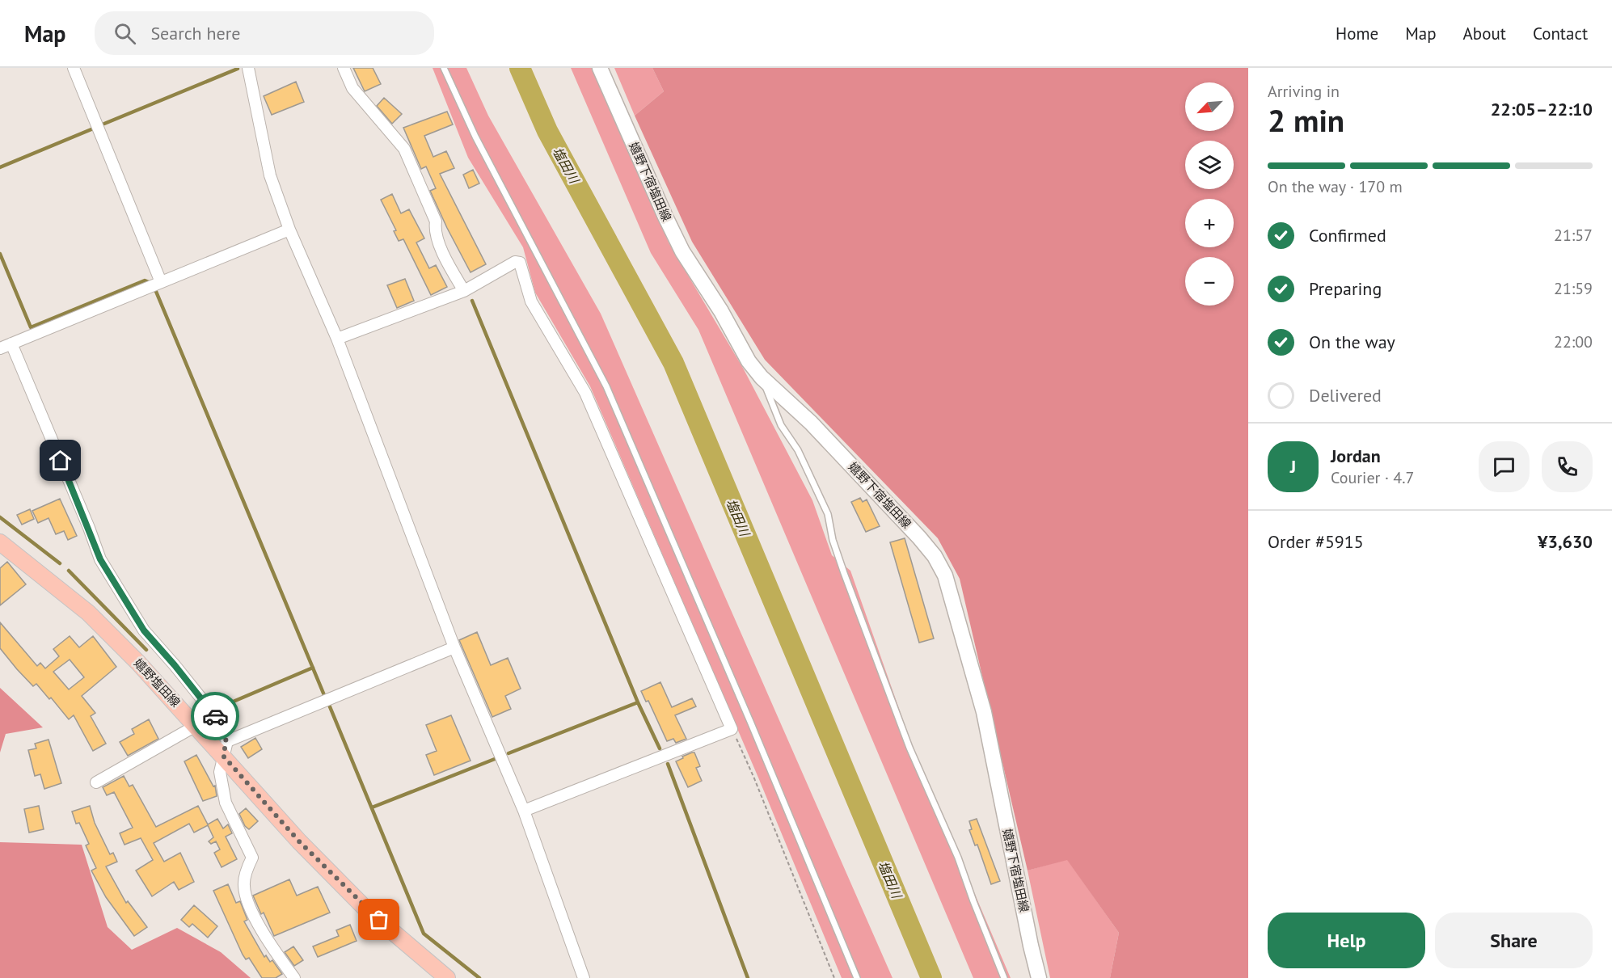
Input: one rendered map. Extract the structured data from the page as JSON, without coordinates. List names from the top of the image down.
{
  "streets": {
    "main road": ["嬉野下宿塩田線", "嬉野塩田線"]
  },
  "water": ["塩田川"],
  "north": "bottom left",
  "page": {
    "header": "Map",
    "search": "Search here",
    "nav": [
      "Home",
      "Map",
      "About",
      "Contact"
    ],
    "heading": ["2 min", "Arriving in", "22:05–22:10"],
    "panel": [
      "Jordan",
      "Courier · 4.7",
      "Order #5915",
      "¥3,630"
    ],
    "map_buttons": ["+", "−"],
    "bar": "On the way · 170 m",
    "list": [
      ["Confirmed", "21:57"],
      ["Preparing", "21:59"],
      ["On the way", "22:00"],
      "Delivered"
    ],
    "round": "J",
    "buttons": ["Help", "Share"]
  }
}
